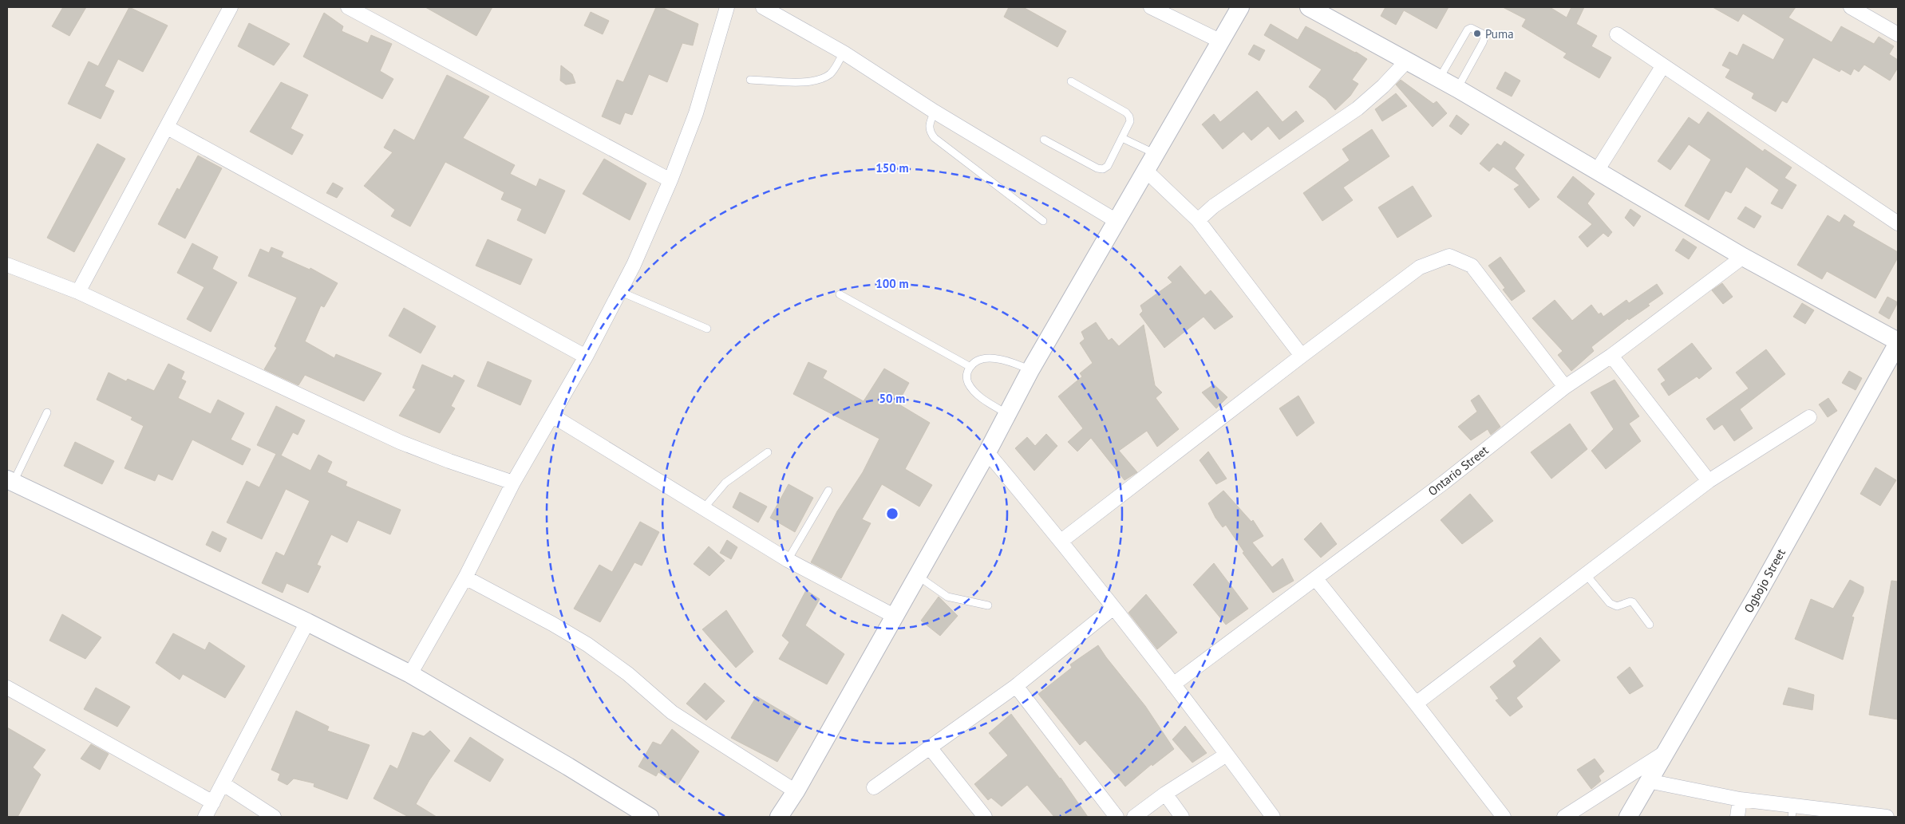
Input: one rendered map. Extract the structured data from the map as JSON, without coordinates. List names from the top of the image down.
{
  "streets": {
    "street": ["Ontario Street", "Ogbojo Street"]
  },
  "places": ["Puma"],
  "rings": ["150 m", "100 m", "50 m"]
}
